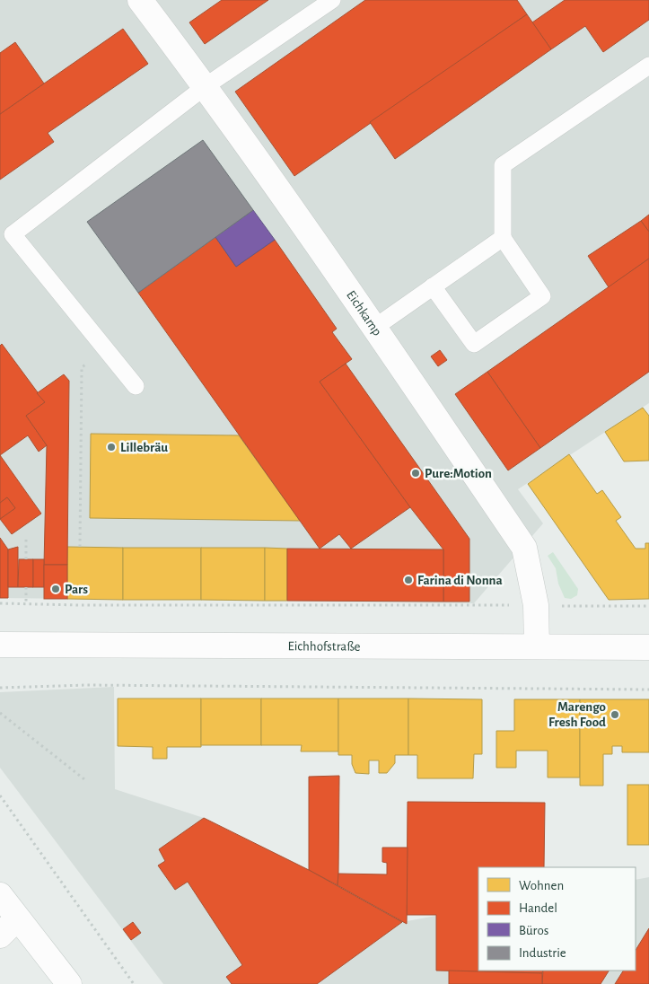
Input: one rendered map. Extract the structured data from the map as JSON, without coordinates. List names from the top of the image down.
{
  "streets": {
    "street": ["Eichkamp", "Eichhofstraße"]
  },
  "crossings": [
    ["Eichkamp", "Eichhofstraße"]
  ],
  "places": [
    "Lillebräu",
    "Pure:Motion",
    "Farina di Nonna",
    "Pars",
    "Marengo Fresh Food"
  ],
  "legend": [
    "Wohnen",
    "Handel",
    "Büros",
    "Industrie"
  ]
}
